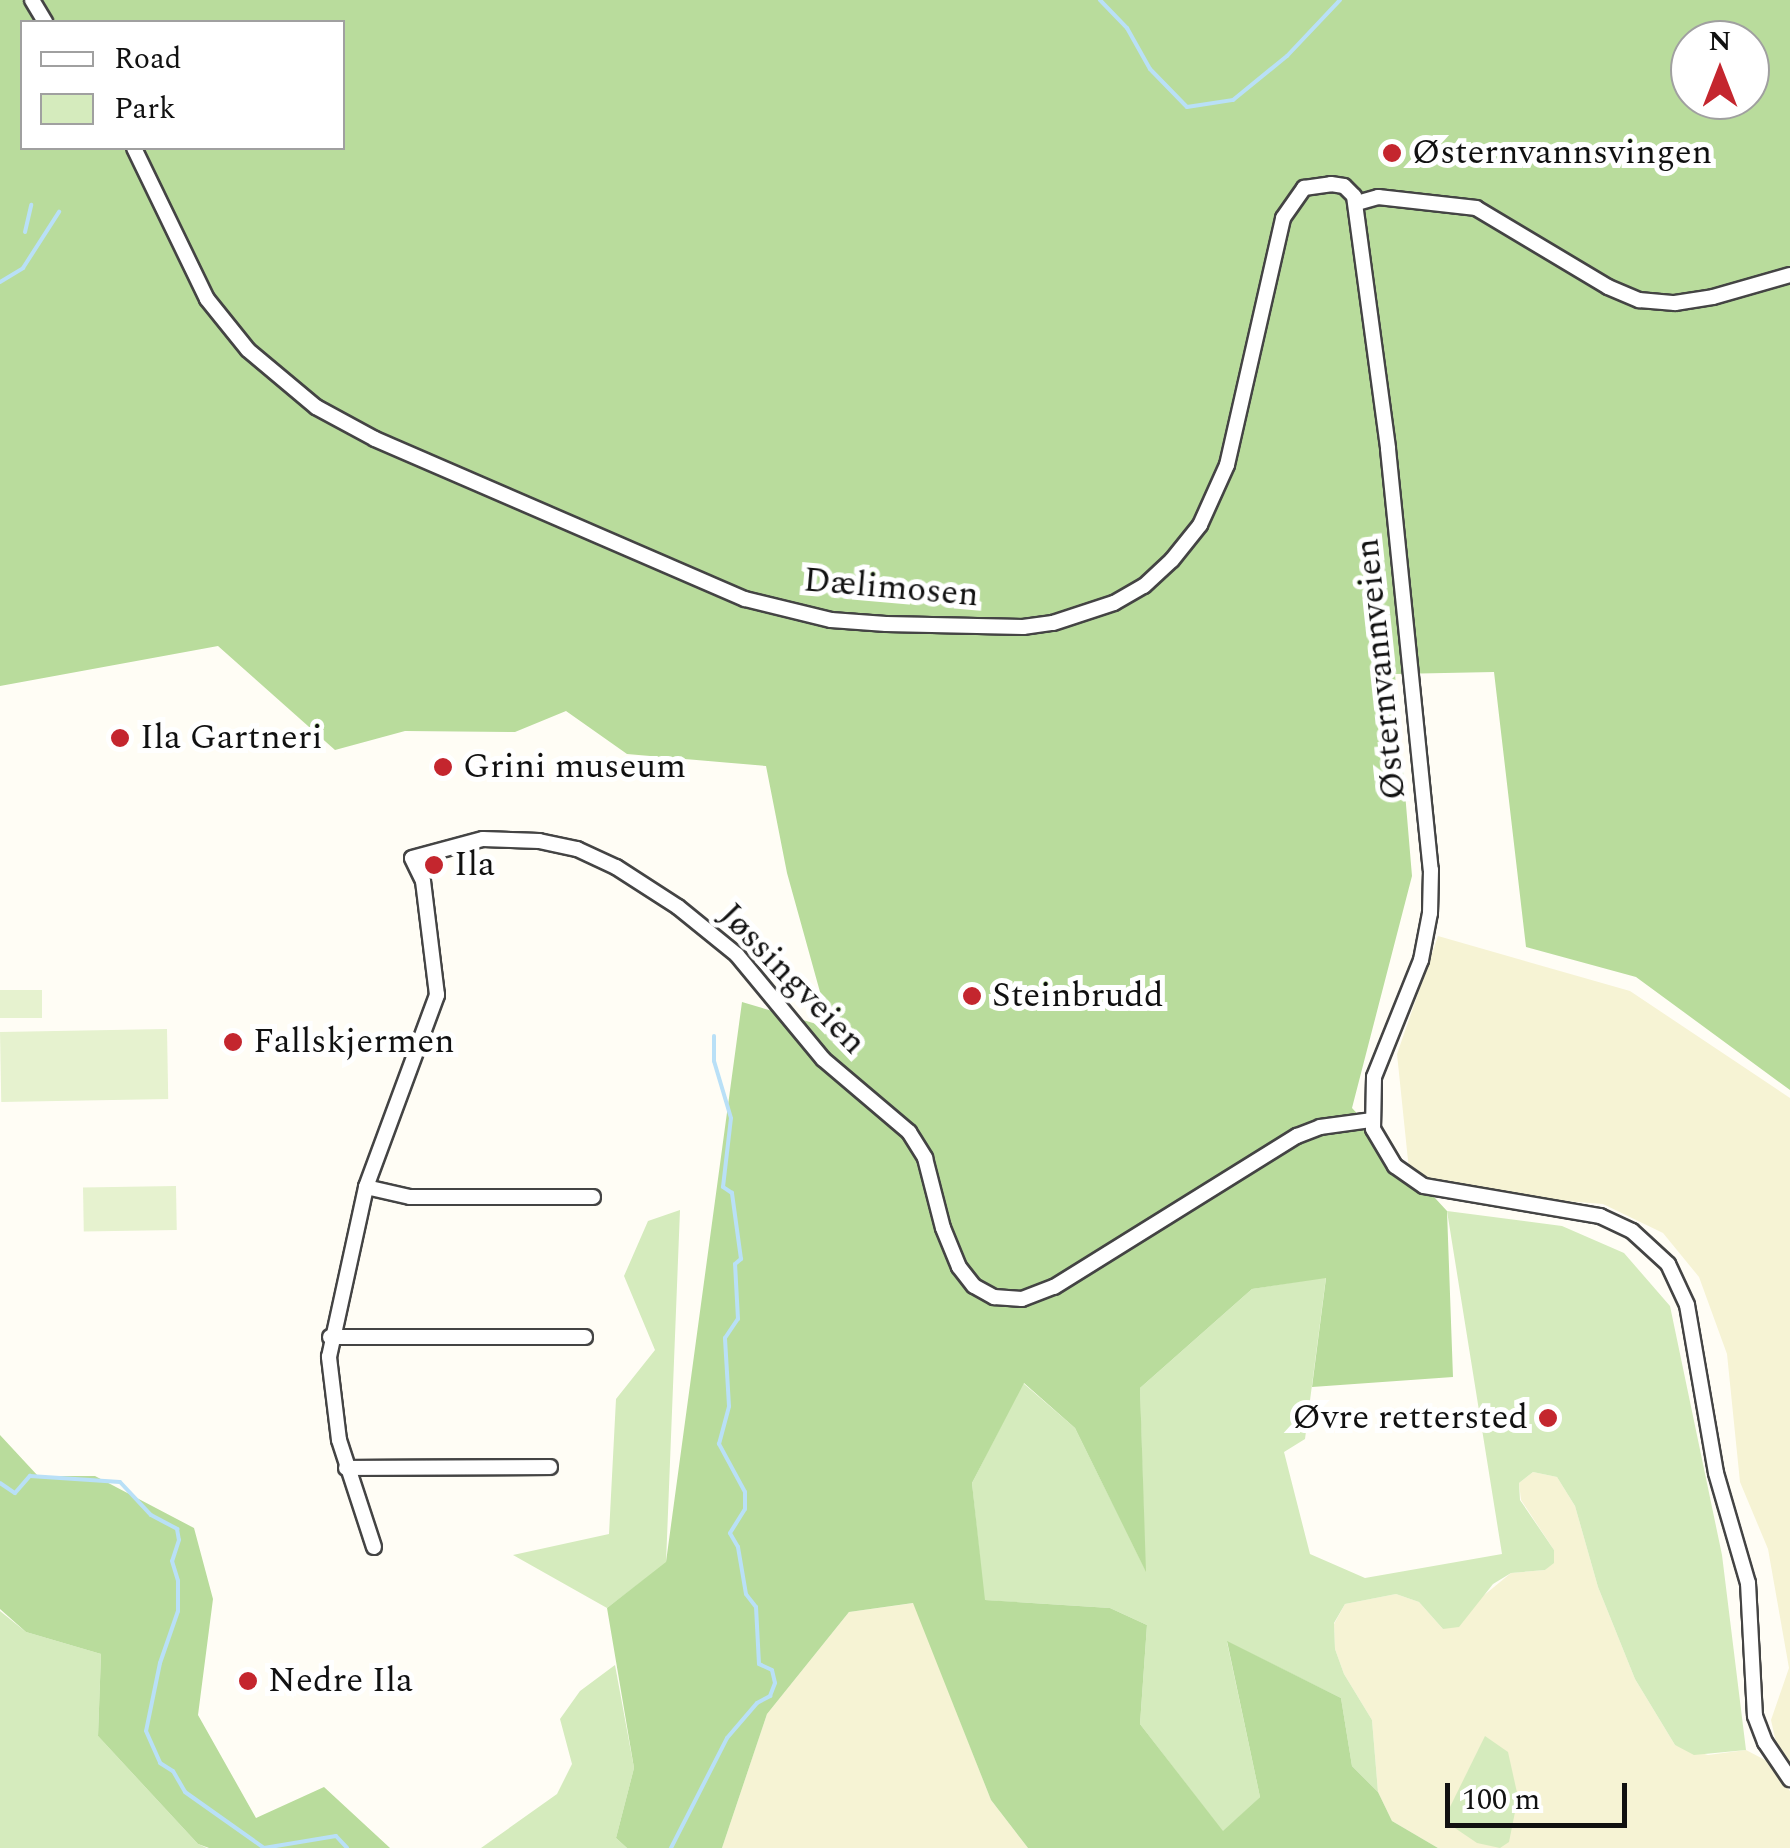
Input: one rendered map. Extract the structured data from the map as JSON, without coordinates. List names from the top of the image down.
{
  "streets": {
    "street": ["Dælimosen", "Østernvannveien", "Jøssingveien"]
  },
  "crossings": [
    ["Dælimosen", "Østernvannveien"],
    ["Østernvannveien", "Jøssingveien"]
  ],
  "places": [
    "Østernvannsvingen",
    "Ila Gartneri",
    "Grini museum",
    "Ila",
    "Steinbrudd",
    "Fallskjermen",
    "Øvre rettersted",
    "Nedre Ila"
  ],
  "legend": ["Road", "Park"],
  "scale_bar": "100 m",
  "north": "top"
}
